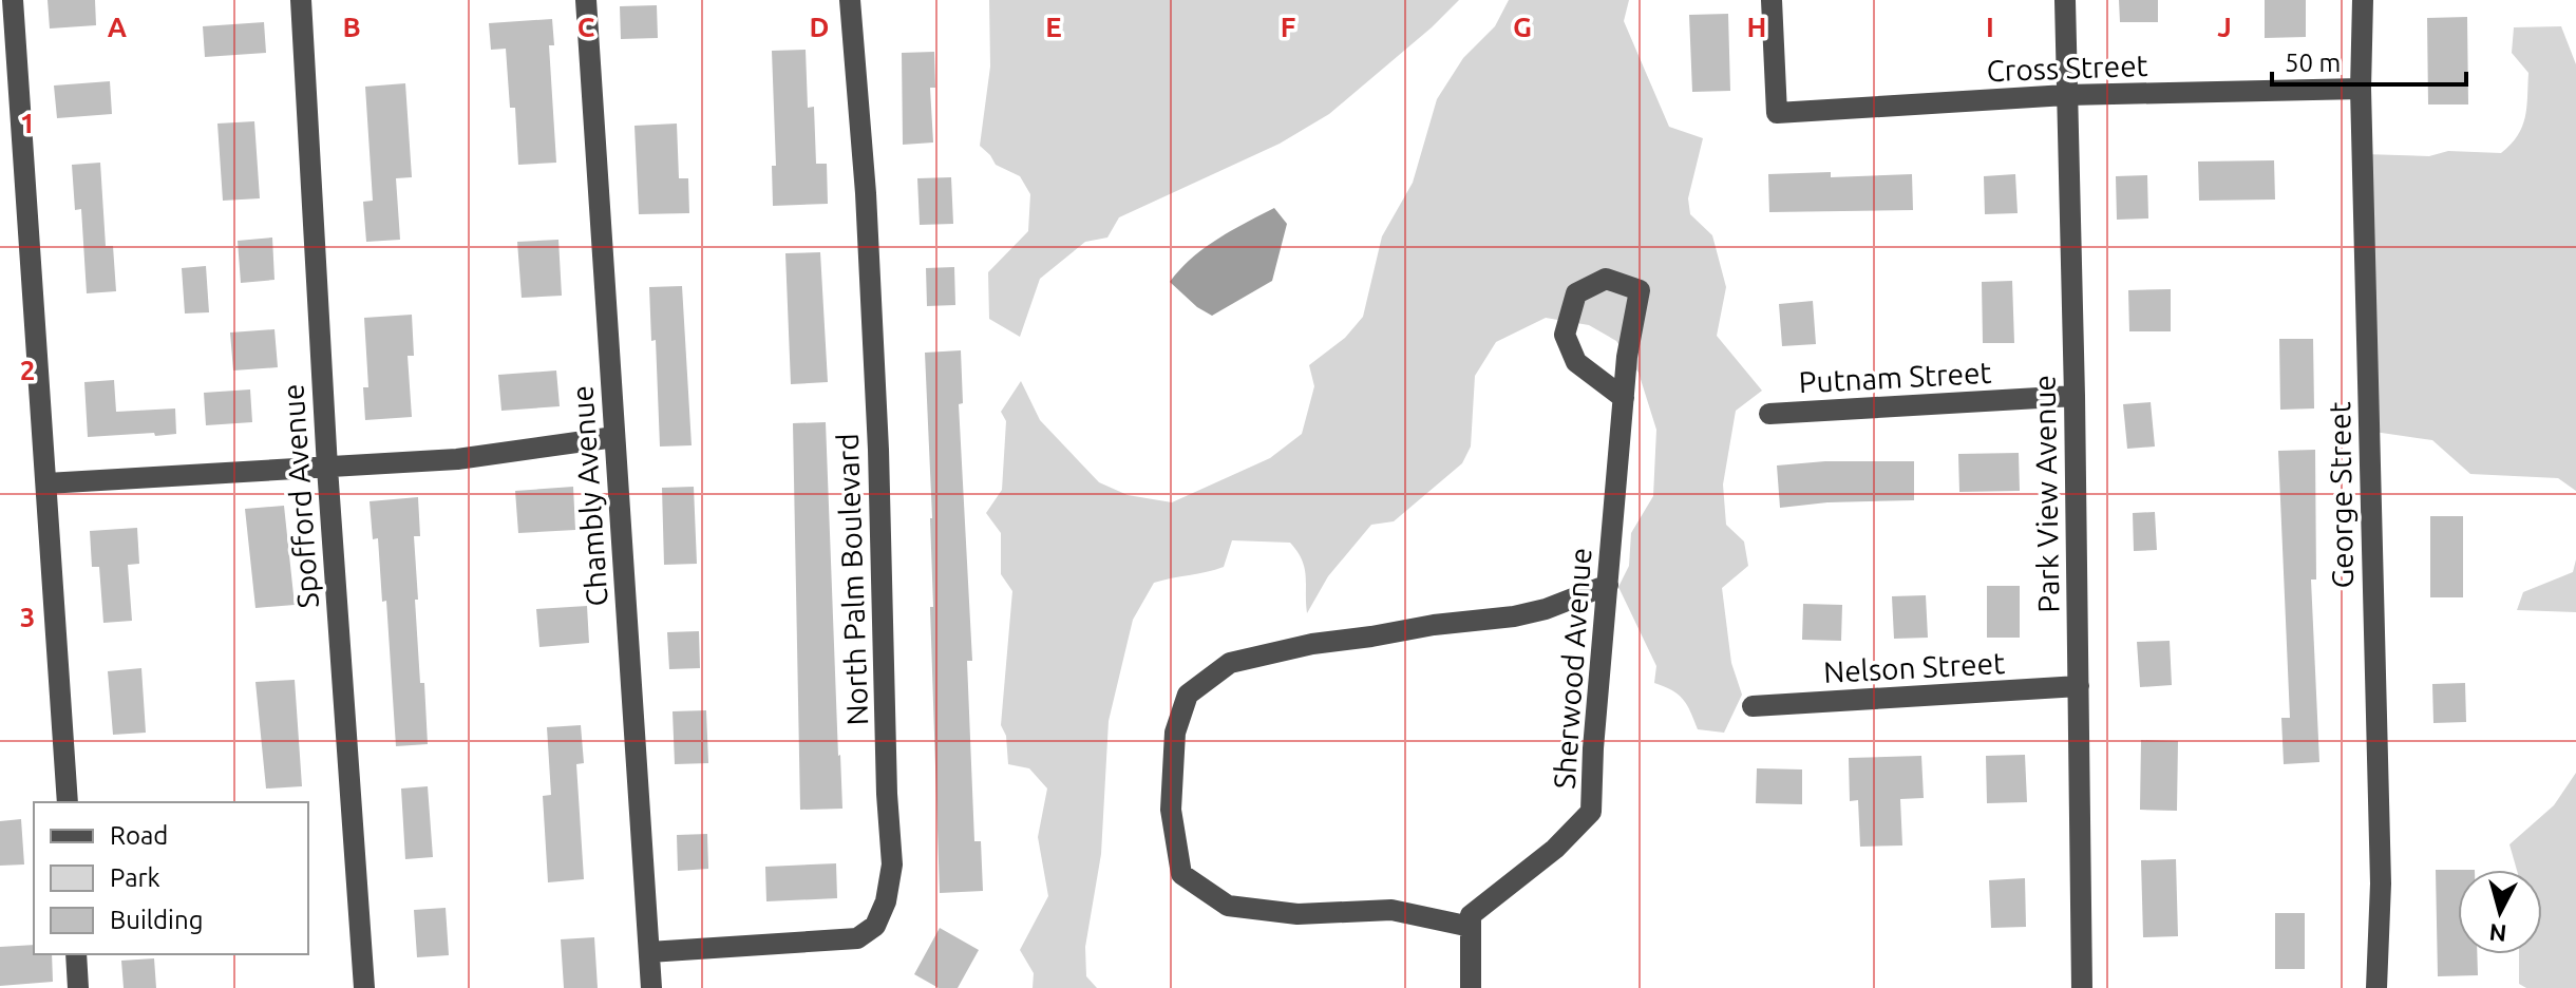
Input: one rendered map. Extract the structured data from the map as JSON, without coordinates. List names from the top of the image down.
{
  "streets": {
    "street": [
      "Cross Street",
      "Putnam Street",
      "Park View Avenue",
      "George Street",
      "Spofford Avenue",
      "Chambly Avenue",
      "North Palm Boulevard",
      "Nelson Street",
      "Sherwood Avenue"
    ]
  },
  "crossings": [
    ["Cross Street", "Park View Avenue"],
    ["Cross Street", "George Street"],
    ["Putnam Street", "Park View Avenue"],
    ["Park View Avenue", "Nelson Street"],
    ["Chambly Avenue", "North Palm Boulevard"]
  ],
  "legend": ["Road", "Park", "Building"],
  "scale_bar": "50 m",
  "north": "bottom",
  "grid": {
    "columns": [
      "A",
      "B",
      "C",
      "D",
      "E",
      "F",
      "G",
      "H",
      "I",
      "J"
    ],
    "rows": ["1", "2", "3"]
  }
}
